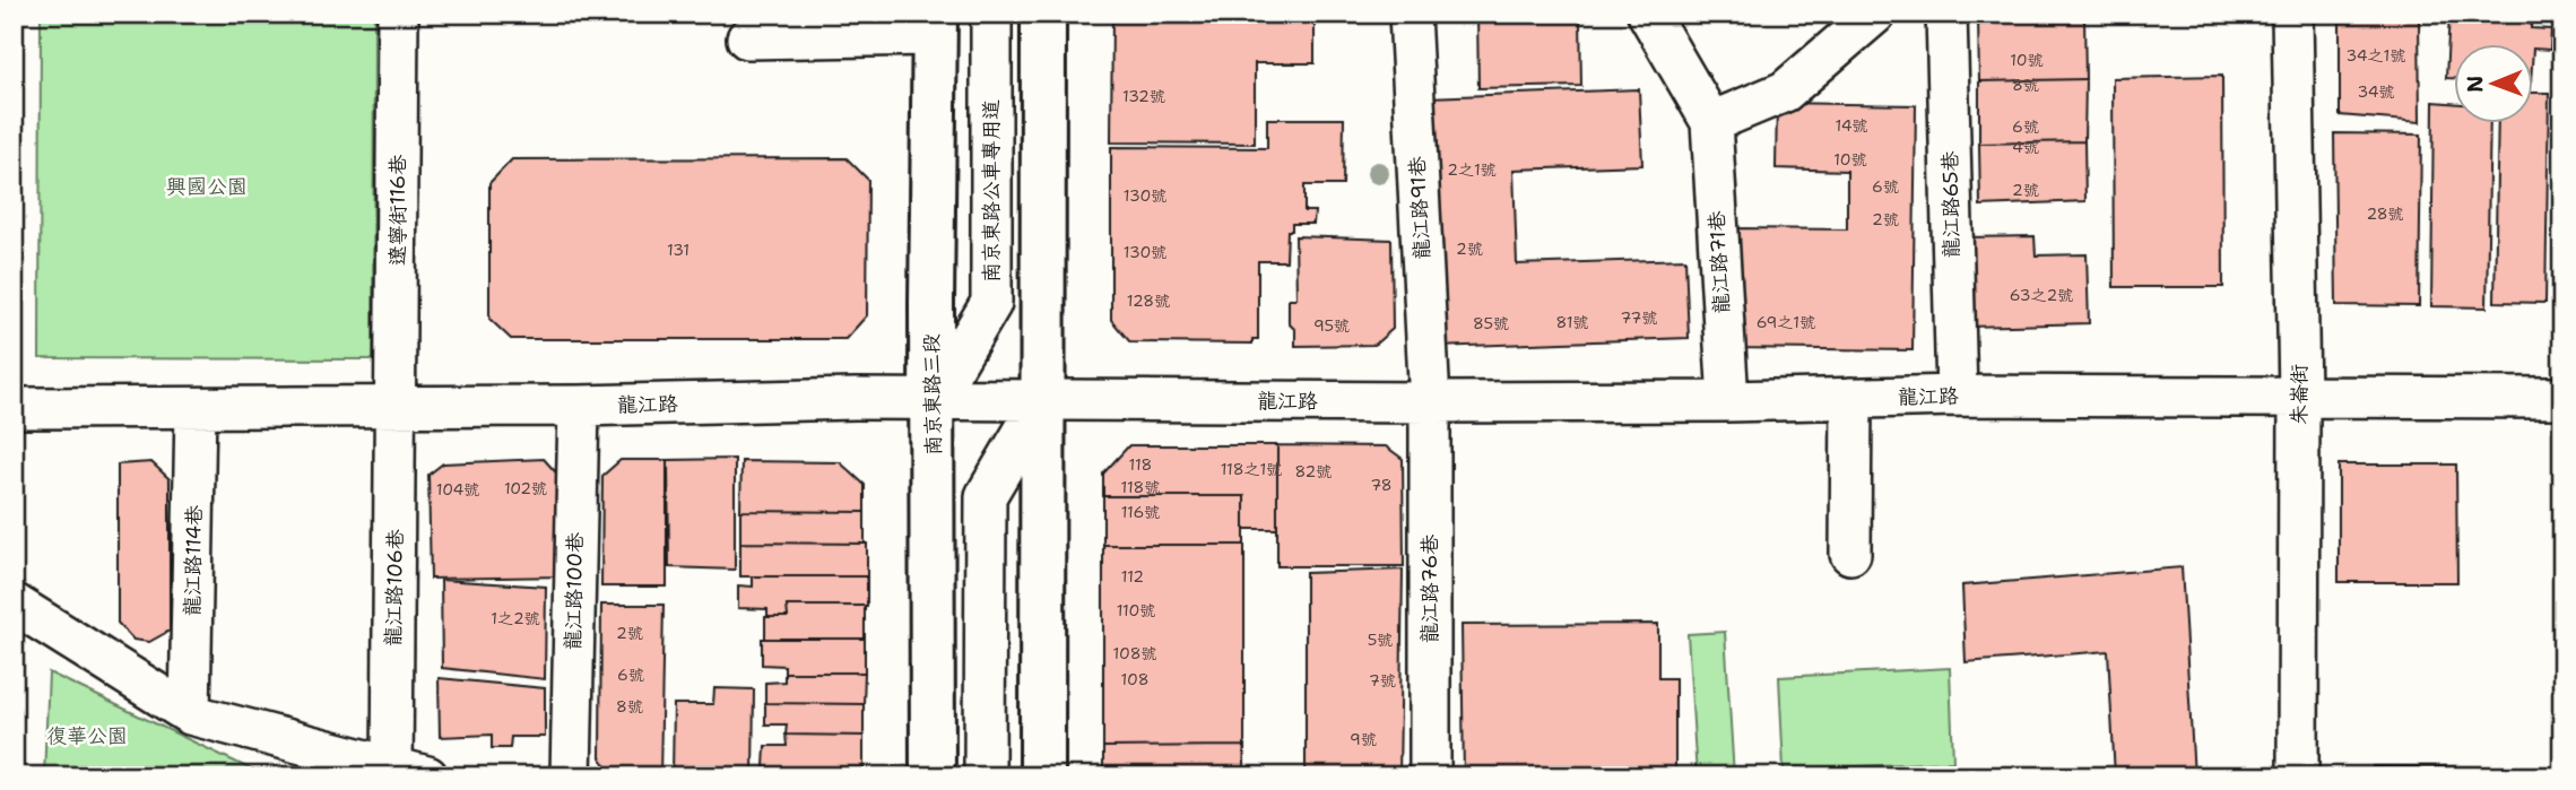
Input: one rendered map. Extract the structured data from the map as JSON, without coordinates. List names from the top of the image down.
{
  "streets": {
    "main road": ["南京東路三段"],
    "street": [
      "南京東路公車專用道",
      "龍江路65巷",
      "龍江路91巷",
      "遼寧街116巷",
      "龍江路71巷",
      "朱崙街",
      "龍江路",
      "龍江路114巷",
      "龍江路106巷",
      "龍江路76巷",
      "龍江路100巷"
    ]
  },
  "crossings": [
    ["南京東路公車專用道", "南京東路三段"],
    ["南京東路公車專用道", "龍江路"],
    ["龍江路65巷", "龍江路"],
    ["龍江路91巷", "龍江路"],
    ["龍江路91巷", "龍江路76巷"],
    ["遼寧街116巷", "龍江路"],
    ["遼寧街116巷", "龍江路106巷"],
    ["龍江路71巷", "龍江路"],
    ["南京東路三段", "龍江路"],
    ["朱崙街", "龍江路"],
    ["龍江路", "龍江路114巷"],
    ["龍江路", "龍江路106巷"],
    ["龍江路", "龍江路76巷"],
    ["龍江路", "龍江路100巷"]
  ],
  "parks": ["興國公園", "復華公園"],
  "house_numbers": [
    "34之1號",
    "10號",
    "8號",
    "34號",
    "132號",
    "14號",
    "6號",
    "4號",
    "10號",
    "2之1號",
    "6號",
    "2號",
    "130號",
    "28號",
    "2號",
    "2號",
    "131",
    "130號",
    "63之2號",
    "128號",
    "77號",
    "81號",
    "69之1號",
    "85號",
    "95號",
    "118",
    "118之1號",
    "82號",
    "78",
    "118號",
    "102號",
    "104號",
    "116號",
    "112",
    "110號",
    "1之2號",
    "2號",
    "5號",
    "108號",
    "6號",
    "108",
    "7號",
    "8號",
    "9號"
  ],
  "north": "left"
}
